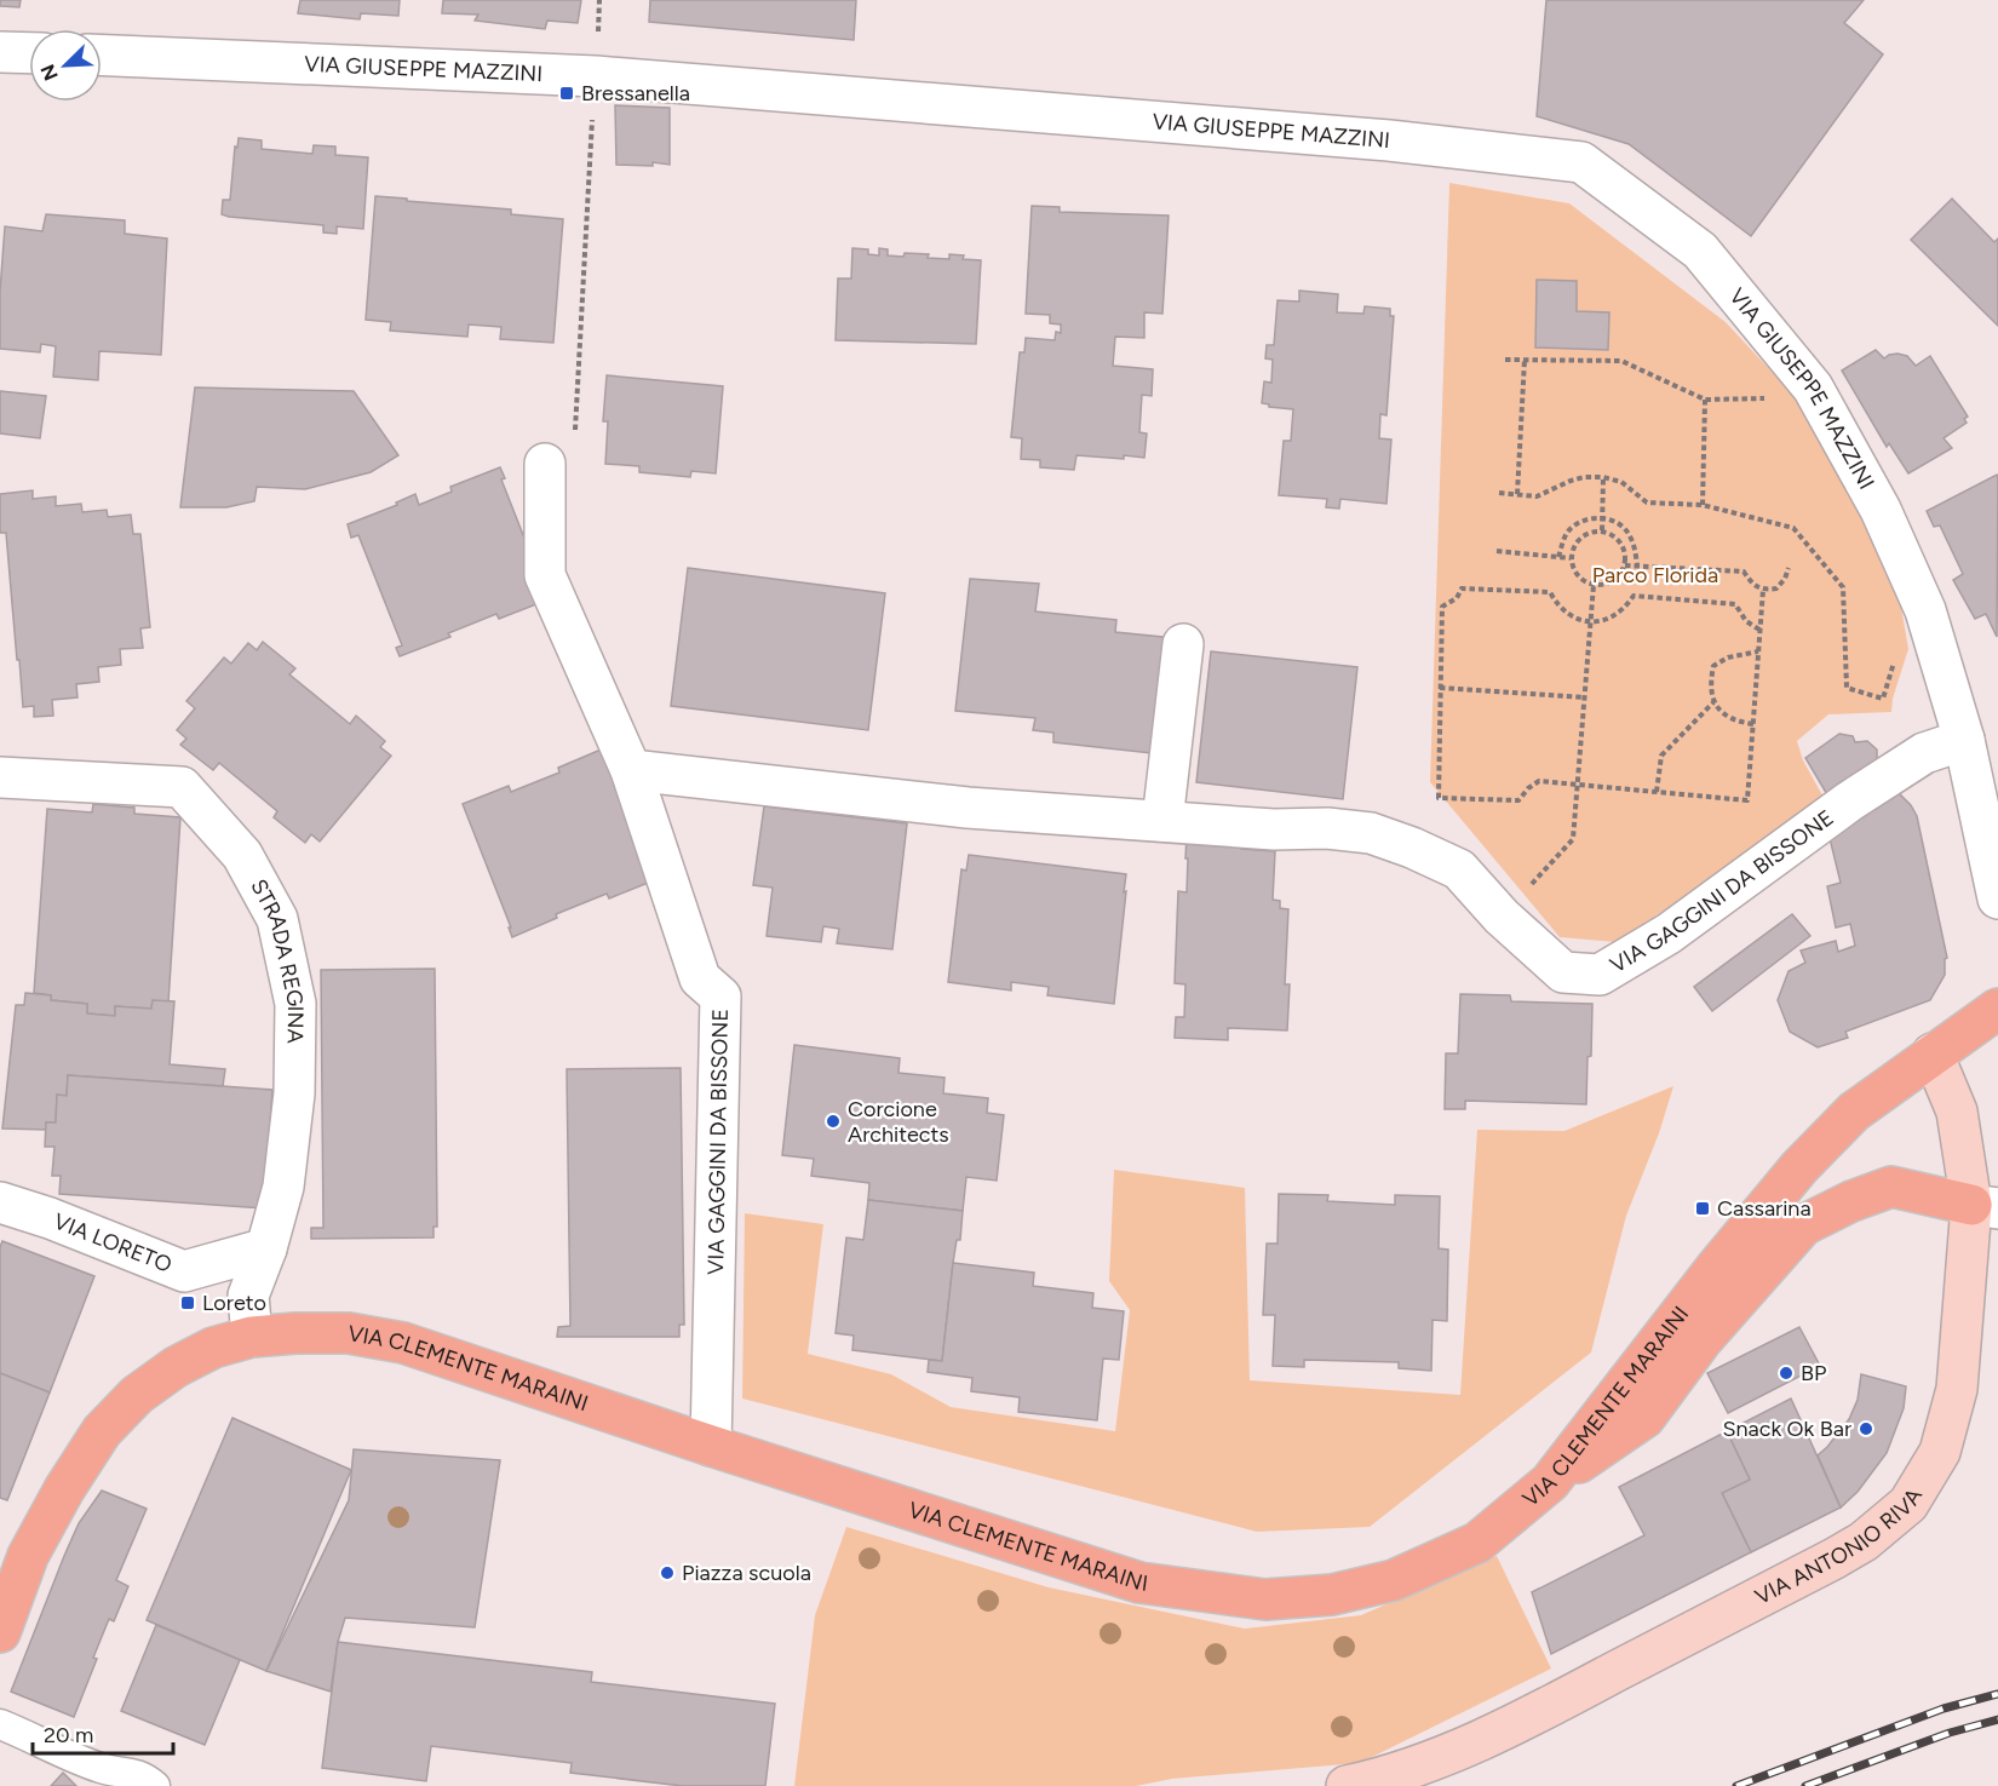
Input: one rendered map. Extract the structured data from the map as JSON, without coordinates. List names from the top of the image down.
{
  "streets": {
    "main road": ["VIA CLEMENTE MARAINI", "VIA ANTONIO RIVA"],
    "street": [
      "VIA GIUSEPPE MAZZINI",
      "VIA GAGGINI DA BISSONE",
      "STRADA REGINA",
      "VIA LORETO"
    ]
  },
  "crossings": [
    ["VIA GIUSEPPE MAZZINI", "VIA GAGGINI DA BISSONE"],
    ["VIA GAGGINI DA BISSONE", "VIA CLEMENTE MARAINI"],
    ["STRADA REGINA", "VIA LORETO"],
    ["STRADA REGINA", "VIA CLEMENTE MARAINI"],
    ["VIA CLEMENTE MARAINI", "VIA ANTONIO RIVA"]
  ],
  "parks": ["Parco Florida"],
  "places": {
    "transit": ["Bressanella", "Cassarina", "Loreto"],
    "other": [
      "Corcione Architects",
      "BP",
      "Snack Ok Bar",
      "Piazza scuola"
    ]
  },
  "scale_bar": "20 m",
  "north": "bottom left"
}
